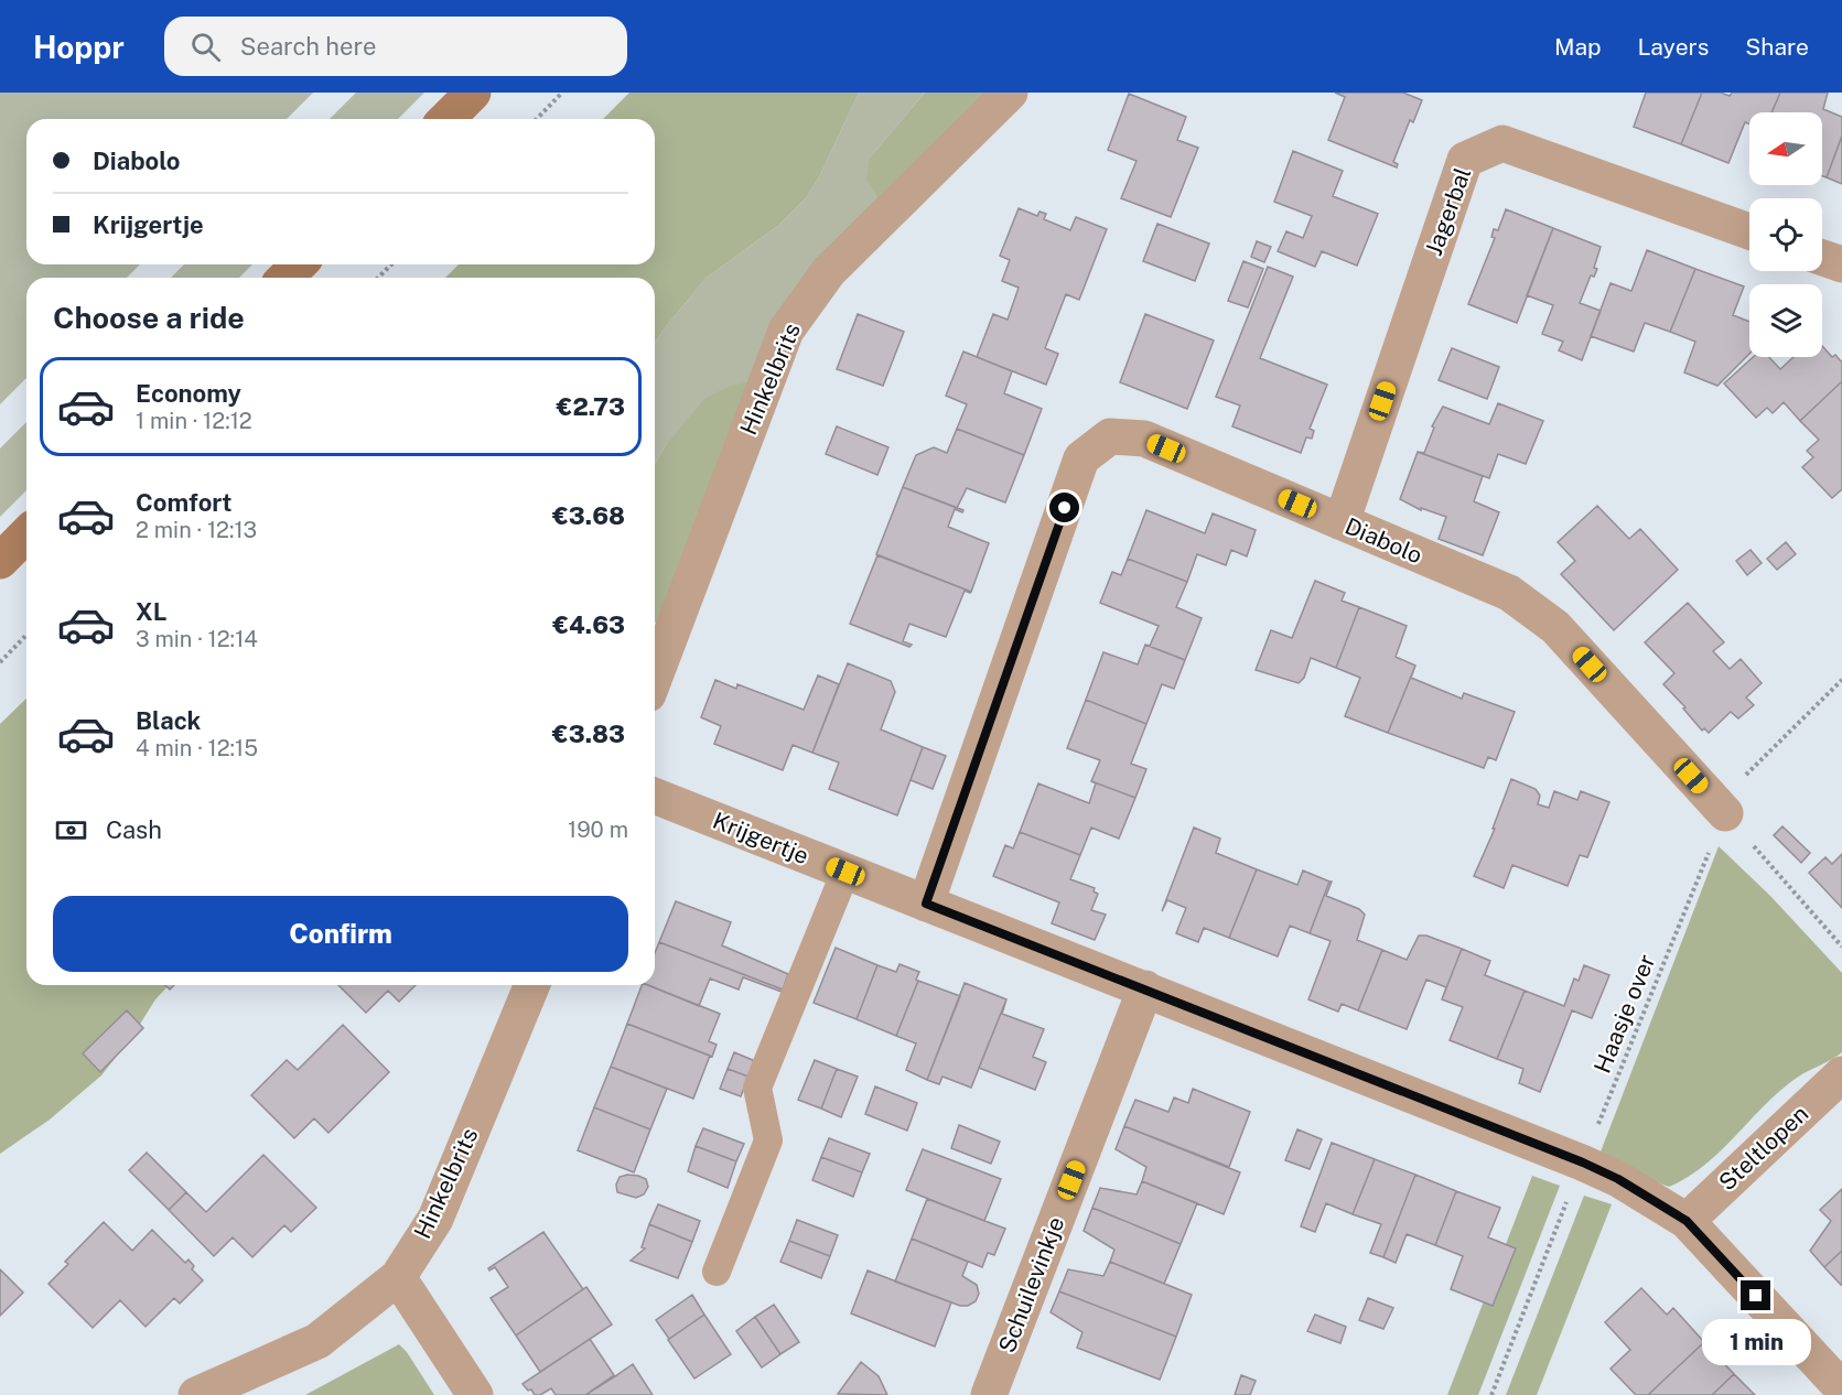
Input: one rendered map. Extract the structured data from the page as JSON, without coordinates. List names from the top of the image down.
{
  "streets": {
    "street": [
      "Jagerbal",
      "Hinkelbrits",
      "Diabolo",
      "Krijgertje",
      "Steltlopen",
      "Schuilevinkje"
    ],
    "path": ["Haasje over"]
  },
  "crossings": [
    ["Jagerbal", "Diabolo"],
    ["Diabolo", "Krijgertje"],
    ["Diabolo", "Haasje over"],
    ["Krijgertje", "Haasje over"],
    ["Krijgertje", "Steltlopen"],
    ["Krijgertje", "Schuilevinkje"]
  ],
  "north": "left",
  "page": {
    "header": "Hoppr",
    "search": "Search here",
    "nav": ["Map", "Layers", "Share"],
    "banner": ["Diabolo", "Krijgertje"],
    "heading": "Choose a ride",
    "list": [
      {
        "name": "Economy",
        "note": "1 min · 12:12",
        "value": "€2.73"
      },
      {
        "name": "Comfort",
        "note": "2 min · 12:13",
        "value": "€3.68"
      },
      {
        "name": "XL",
        "note": "3 min · 12:14",
        "value": "€4.63"
      },
      {
        "name": "Black",
        "note": "4 min · 12:15",
        "value": "€3.83"
      }
    ],
    "pay": ["Cash", "190 m"],
    "buttons": "Confirm",
    "bubble": "1 min"
  }
}
